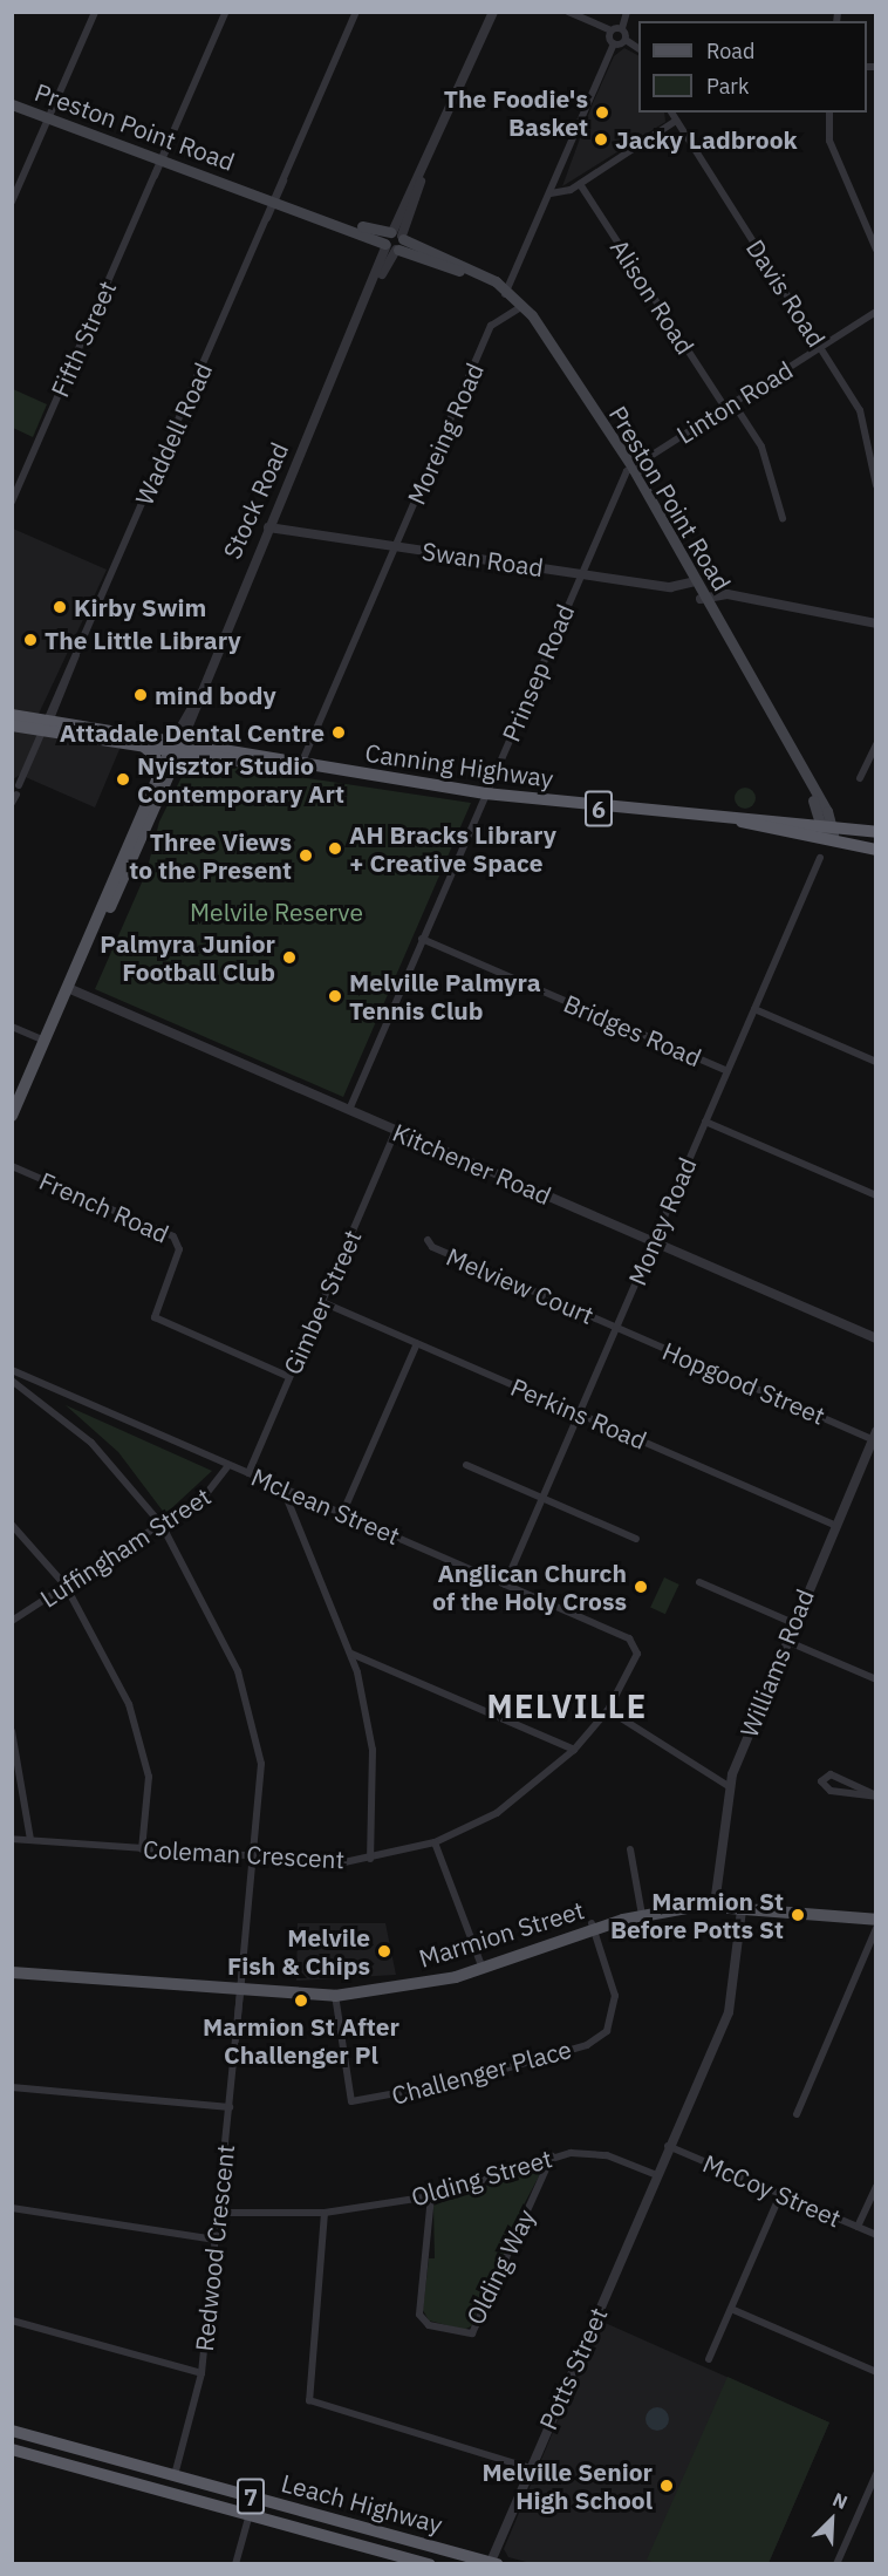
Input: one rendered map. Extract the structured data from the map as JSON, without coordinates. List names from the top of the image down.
{
  "streets": {
    "highway": [
      "Canning Highway",
      "6",
      "7",
      "Leach Highway"
    ],
    "main road": ["Preston Point Road", "Stock Road", "Marmion Street"],
    "street": [
      "Davis Road",
      "Alison Road",
      "Fifth Street",
      "Linton Road",
      "Waddell Road",
      "Moreing Road",
      "Swan Road",
      "Prinsep Road",
      "Bridges Road",
      "Kitchener Road",
      "French Road",
      "Money Road",
      "Melview Court",
      "Gimber Street",
      "Hopgood Street",
      "Perkins Road",
      "McLean Street",
      "Luffingham Street",
      "Williams Road",
      "Coleman Crescent",
      "Challenger Place",
      "Olding Street",
      "McCoy Street",
      "Redwood Crescent",
      "Olding Way",
      "Potts Street"
    ]
  },
  "crossings": [
    ["Preston Point Road", "Fifth Street"],
    ["Preston Point Road", "Linton Road"],
    ["Preston Point Road", "Waddell Road"],
    ["Preston Point Road", "Moreing Road"],
    ["Preston Point Road", "Stock Road"],
    ["Preston Point Road", "Swan Road"],
    ["Preston Point Road", "Prinsep Road"],
    ["Preston Point Road", "Canning Highway"],
    ["Davis Road", "Linton Road"],
    ["Alison Road", "Linton Road"],
    ["Linton Road", "Prinsep Road"],
    ["Waddell Road", "Canning Highway"],
    ["Moreing Road", "Swan Road"],
    ["Moreing Road", "Canning Highway"],
    ["Stock Road", "Swan Road"],
    ["Stock Road", "Canning Highway"],
    ["Stock Road", "Kitchener Road"],
    ["Swan Road", "Prinsep Road"],
    ["Prinsep Road", "Canning Highway"],
    ["Prinsep Road", "Bridges Road"],
    ["Prinsep Road", "Kitchener Road"],
    ["Bridges Road", "Money Road"],
    ["Kitchener Road", "Money Road"],
    ["Kitchener Road", "Gimber Street"],
    ["French Road", "Gimber Street"],
    ["Money Road", "Melview Court"],
    ["Money Road", "Hopgood Street"],
    ["Money Road", "Perkins Road"],
    ["Money Road", "McLean Street"],
    ["Melview Court", "Hopgood Street"],
    ["Gimber Street", "Perkins Road"],
    ["Gimber Street", "McLean Street"],
    ["Hopgood Street", "Williams Road"],
    ["Perkins Road", "Williams Road"],
    ["McLean Street", "Luffingham Street"],
    ["McLean Street", "Coleman Crescent"],
    ["Luffingham Street", "Redwood Crescent"],
    ["Williams Road", "Marmion Street"],
    ["Coleman Crescent", "Redwood Crescent"],
    ["Marmion Street", "Challenger Place"],
    ["Marmion Street", "Redwood Crescent"],
    ["Marmion Street", "Potts Street"],
    ["Olding Street", "Redwood Crescent"],
    ["Olding Street", "Olding Way"],
    ["Olding Street", "Potts Street"],
    ["McCoy Street", "Potts Street"],
    ["Redwood Crescent", "Leach Highway"],
    ["Potts Street", "Leach Highway"]
  ],
  "districts": ["MELVILLE"],
  "parks": ["Melvile Reserve"],
  "places": [
    "The Foodie's Basket",
    "Jacky Ladbrook",
    "Kirby Swim",
    "The Little Library",
    "mind body",
    "Attadale Dental Centre",
    "Nyisztor Studio Contemporary Art",
    "AH Bracks Library + Creative Space",
    "Three Views to the Present",
    "Palmyra Junior Football Club",
    "Melville Palmyra Tennis Club",
    "Anglican Church of the Holy Cross",
    "Marmion St Before Potts St",
    "Melvile Fish & Chips",
    "Marmion St After Challenger Pl",
    "Melville Senior High School"
  ],
  "legend": ["Road", "Park"],
  "north": "top right"
}
